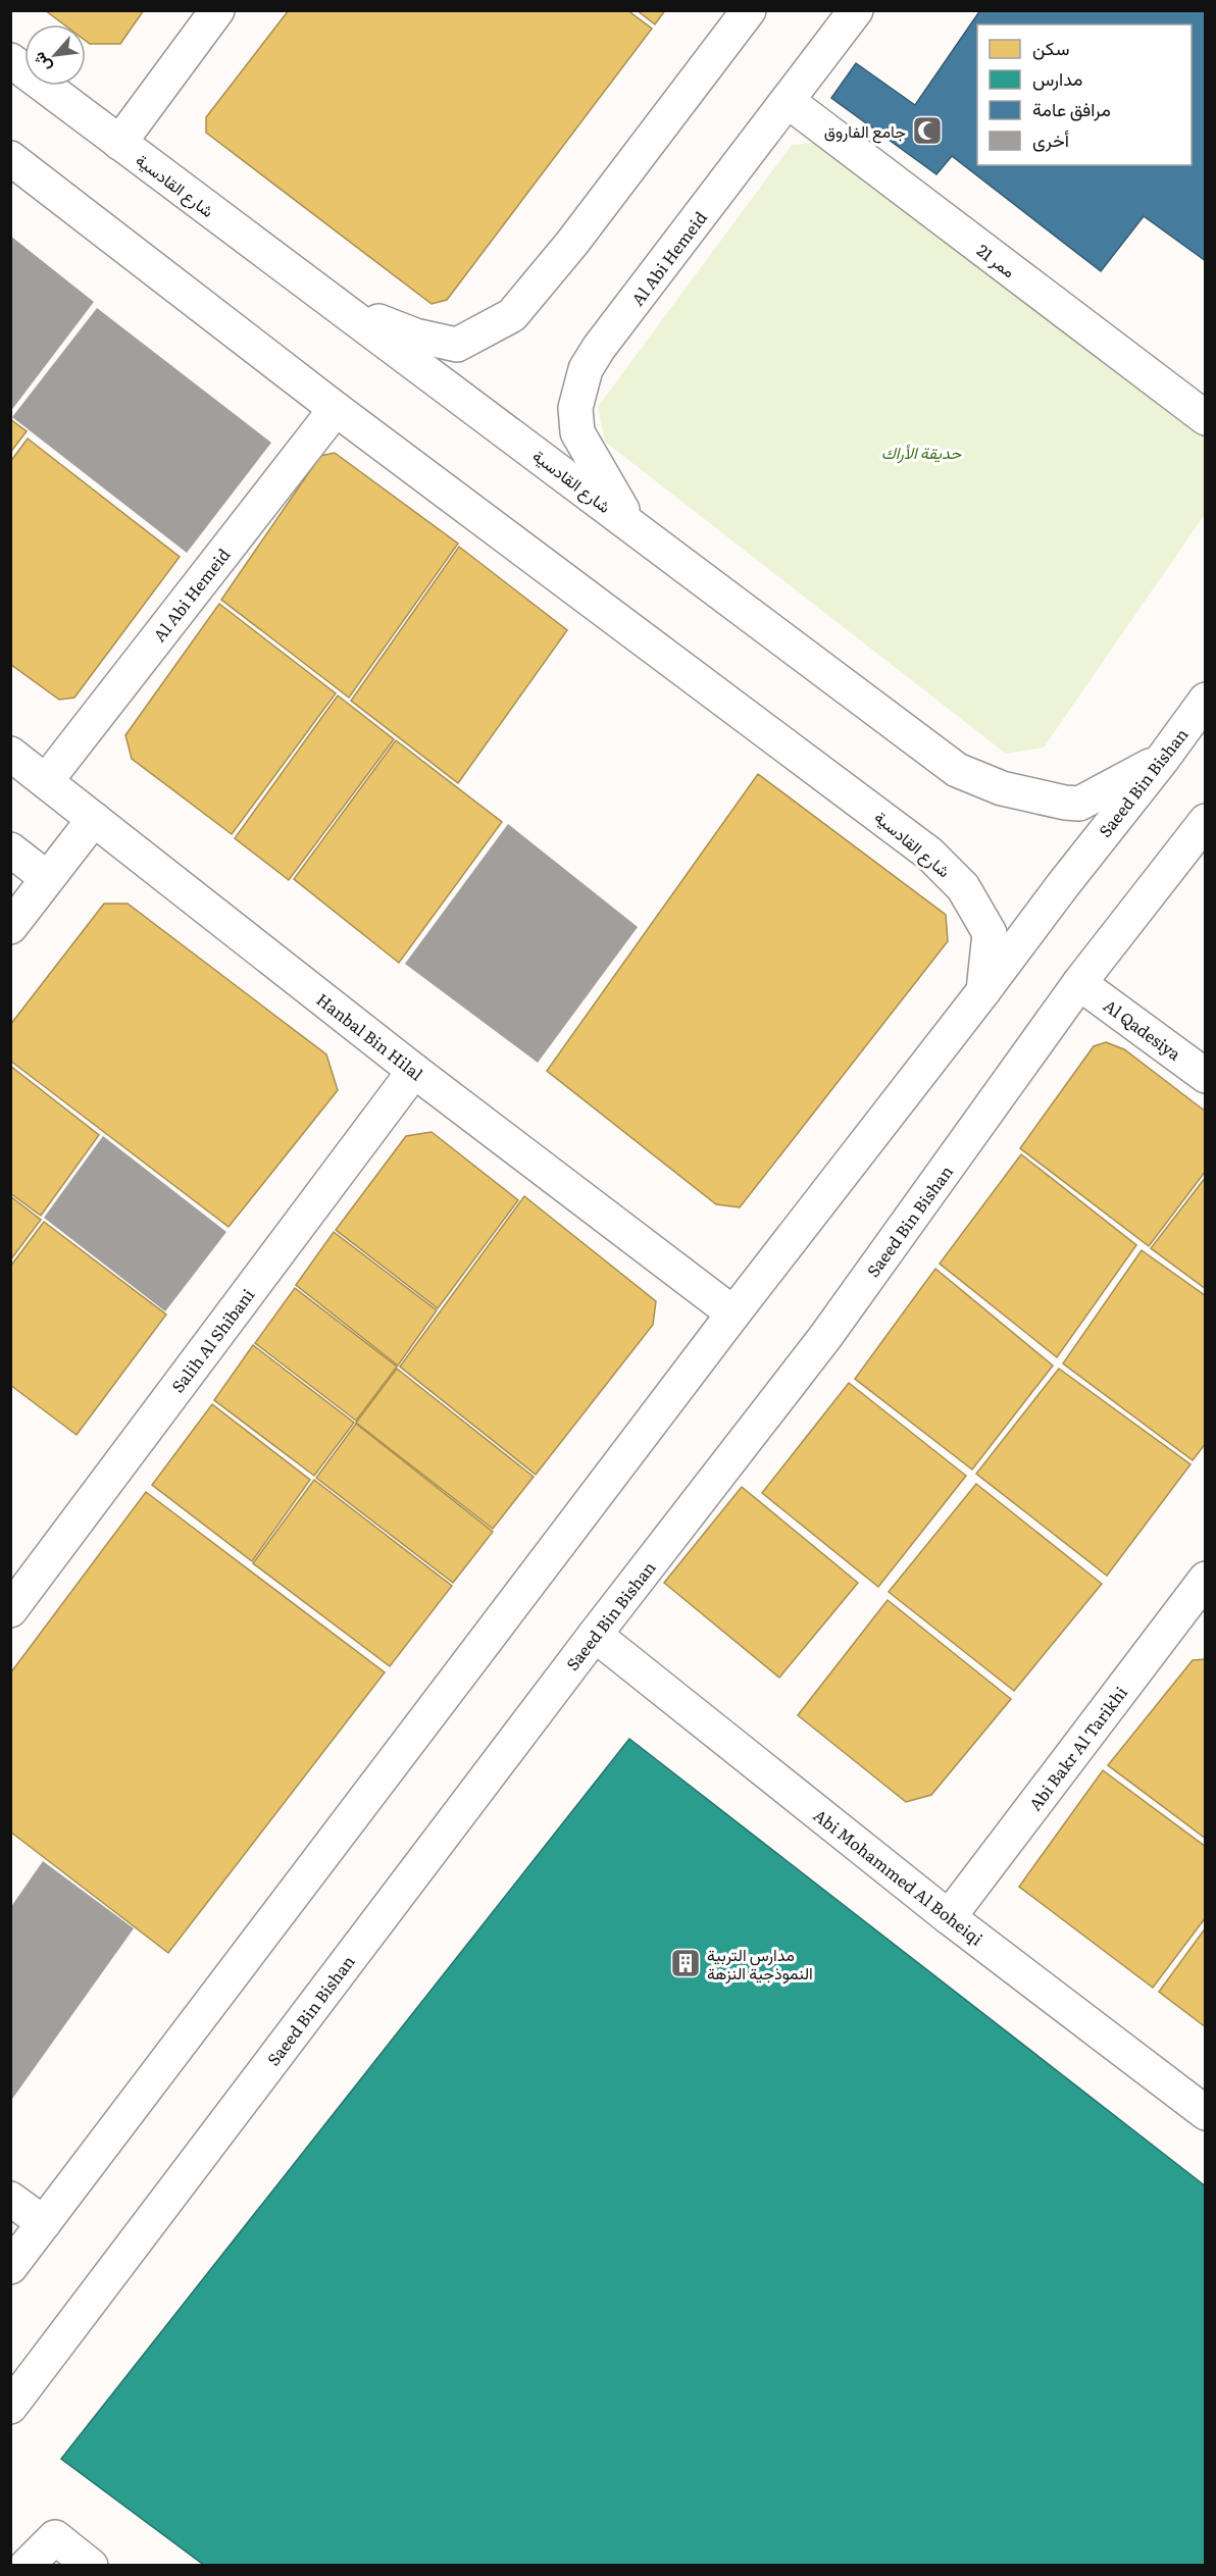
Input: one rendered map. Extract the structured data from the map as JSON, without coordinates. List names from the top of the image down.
{
  "streets": {
    "street": [
      "شارع القادسية",
      "Al Abi Hemeid",
      "ممر 21",
      "Saeed Bin Bishan",
      "Al Qadesiya",
      "Hanbal Bin Hilal",
      "Salih Al Shibani",
      "Abi Bakr Al Tarikhi",
      "Abi Mohammed Al Boheiqi"
    ]
  },
  "crossings": [
    ["شارع القادسية", "Al Abi Hemeid"],
    ["شارع القادسية", "Saeed Bin Bishan"],
    ["Al Abi Hemeid", "ممر 21"],
    ["Al Abi Hemeid", "Hanbal Bin Hilal"],
    ["Saeed Bin Bishan", "Al Qadesiya"],
    ["Saeed Bin Bishan", "Hanbal Bin Hilal"],
    ["Saeed Bin Bishan", "Abi Mohammed Al Boheiqi"],
    ["Hanbal Bin Hilal", "Salih Al Shibani"],
    ["Abi Bakr Al Tarikhi", "Abi Mohammed Al Boheiqi"]
  ],
  "parks": ["حديقة الأراك"],
  "places": {
    "mosque": ["جامع الفاروق"],
    "building": ["مدارس التربية النموذجية النزهة"]
  },
  "legend": [
    "سكن",
    "مدارس",
    "مرافق عامة",
    "أخرى"
  ],
  "north": "bottom left"
}
